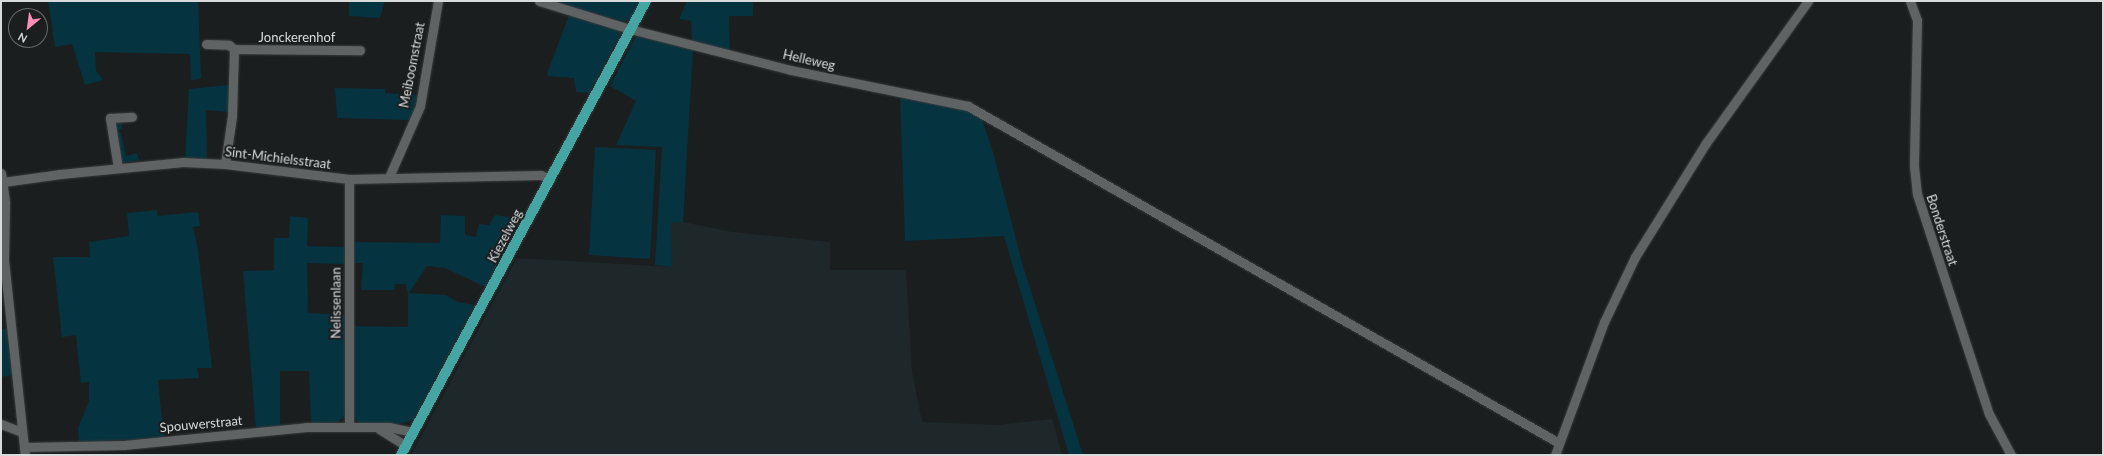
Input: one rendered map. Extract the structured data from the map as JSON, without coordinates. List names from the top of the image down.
{
  "streets": {
    "main road": ["Kiezelweg"],
    "street": [
      "Jonckerenhof",
      "Helleweg",
      "Meiboomstraat",
      "Sint-Michielsstraat",
      "Bonderstraat",
      "Nelissenlaan",
      "Spouwerstraat"
    ]
  },
  "crossings": [
    ["Helleweg", "Kiezelweg"],
    ["Meiboomstraat", "Sint-Michielsstraat"],
    ["Sint-Michielsstraat", "Kiezelweg"],
    ["Sint-Michielsstraat", "Nelissenlaan"],
    ["Kiezelweg", "Spouwerstraat"],
    ["Nelissenlaan", "Spouwerstraat"]
  ],
  "north": "bottom left"
}
